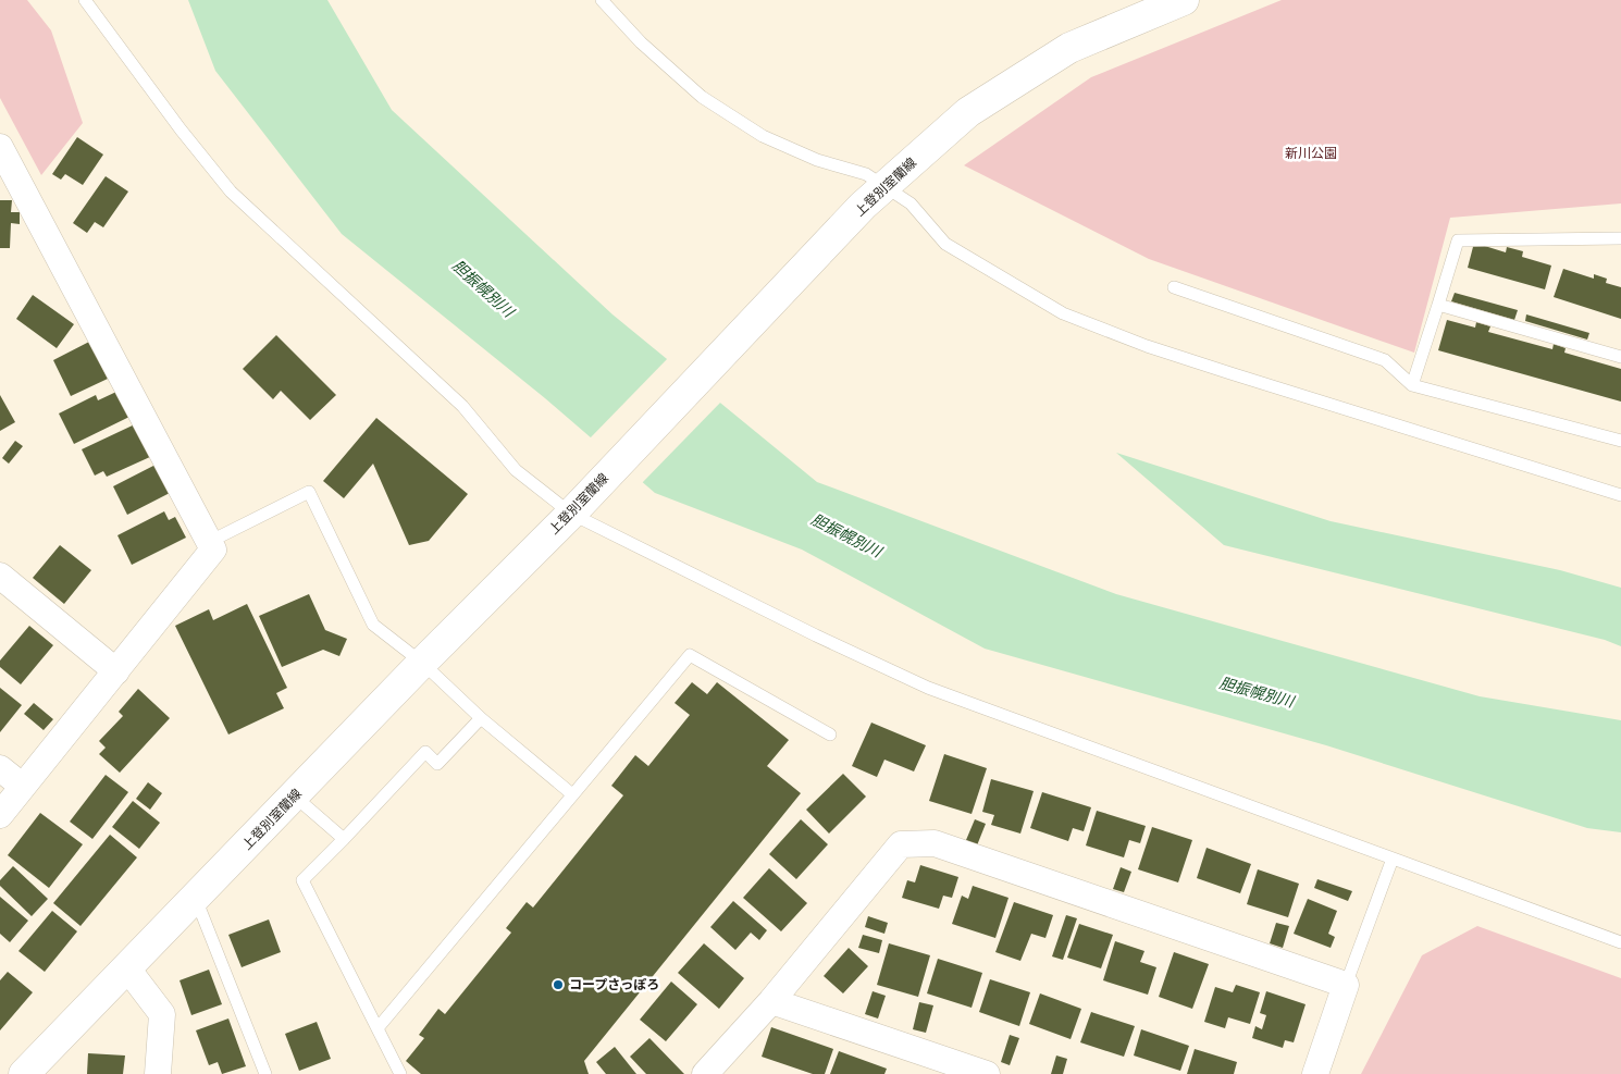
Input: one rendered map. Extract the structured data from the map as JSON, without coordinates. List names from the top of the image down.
{
  "streets": {
    "main road": ["上登別室蘭線"]
  },
  "water": ["胆振幌別川"],
  "parks": ["新川公園"],
  "places": ["コープさっぽろ"]
}
